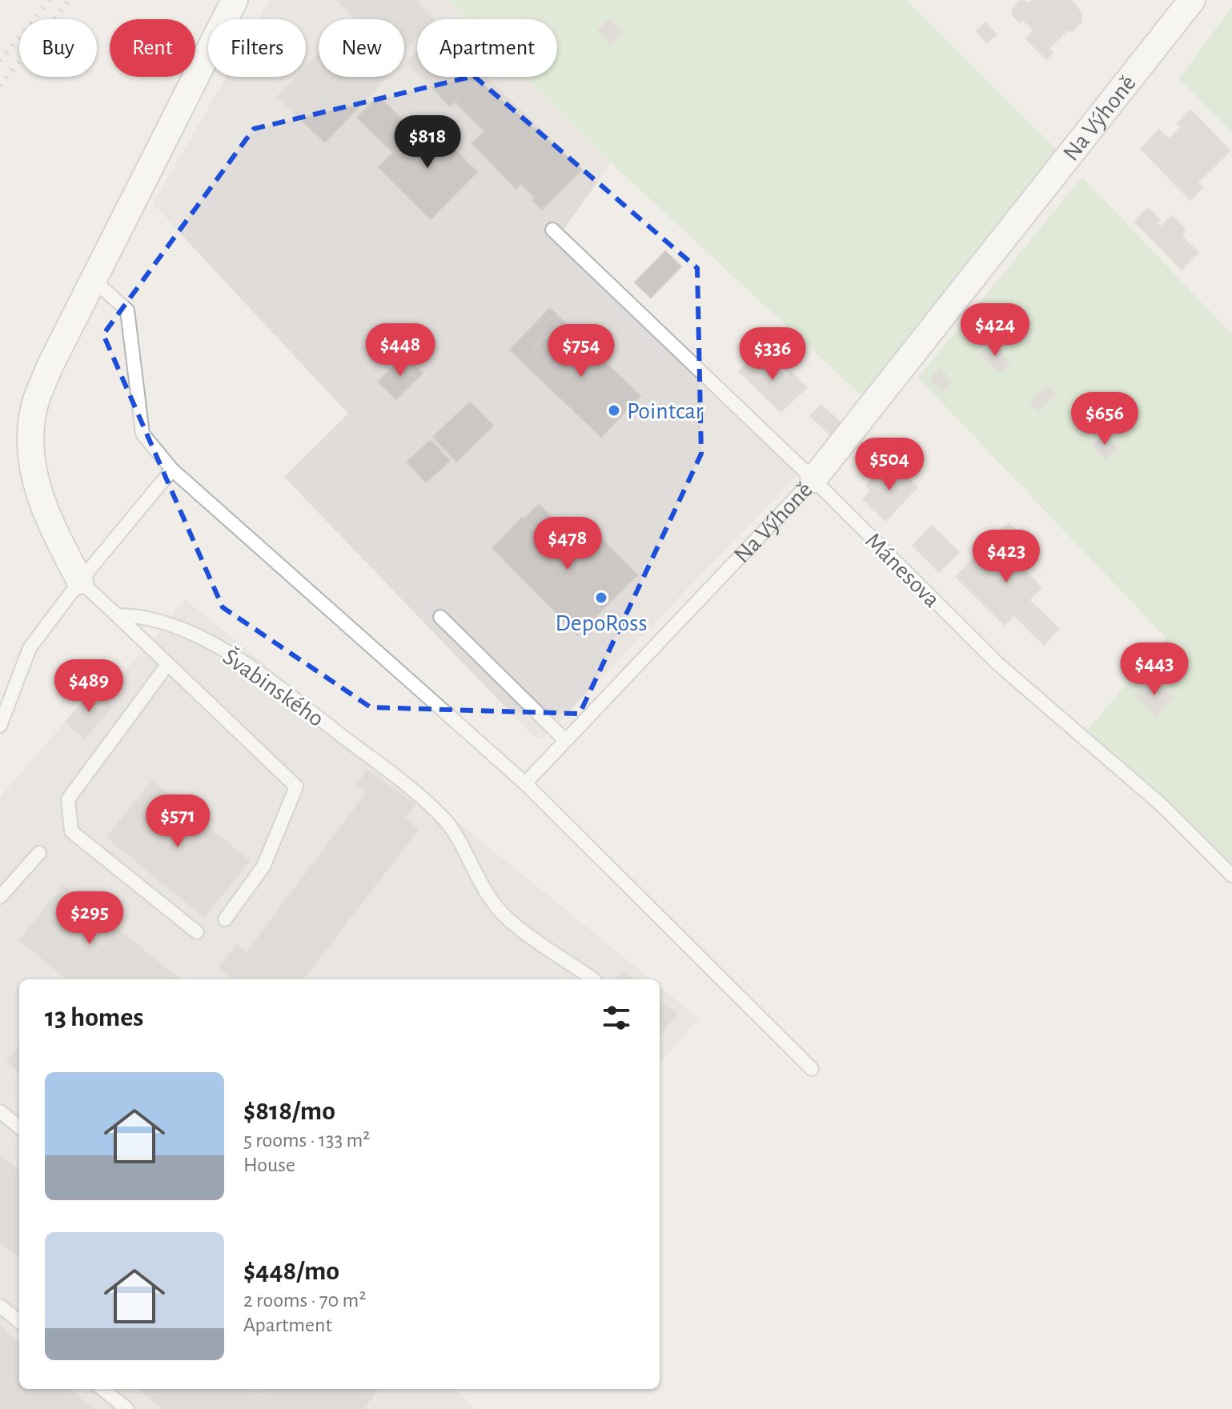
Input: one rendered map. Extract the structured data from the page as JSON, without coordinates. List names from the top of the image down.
{
  "streets": {
    "street": ["Na Výhoně"],
    "lane": ["Mánesova", "Švabinského"]
  },
  "crossings": [
    ["Na Výhoně", "Mánesova"]
  ],
  "places": ["Pointcar", "DepoRoss"],
  "page": {
    "chip": [
      "Buy",
      "Rent",
      "Filters",
      "New",
      "Apartment"
    ],
    "price": [
      "$818",
      "$424",
      "$448",
      "$754",
      "$336",
      "$656",
      "$504",
      "$478",
      "$423",
      "$443",
      "$489",
      "$571",
      "$295"
    ],
    "heading": "13 homes",
    "list": [
      {
        "name": "$818/mo",
        "note": "5 rooms · 133 m² · House"
      },
      {
        "name": "$448/mo",
        "note": "2 rooms · 70 m² · Apartment"
      }
    ]
  }
}
